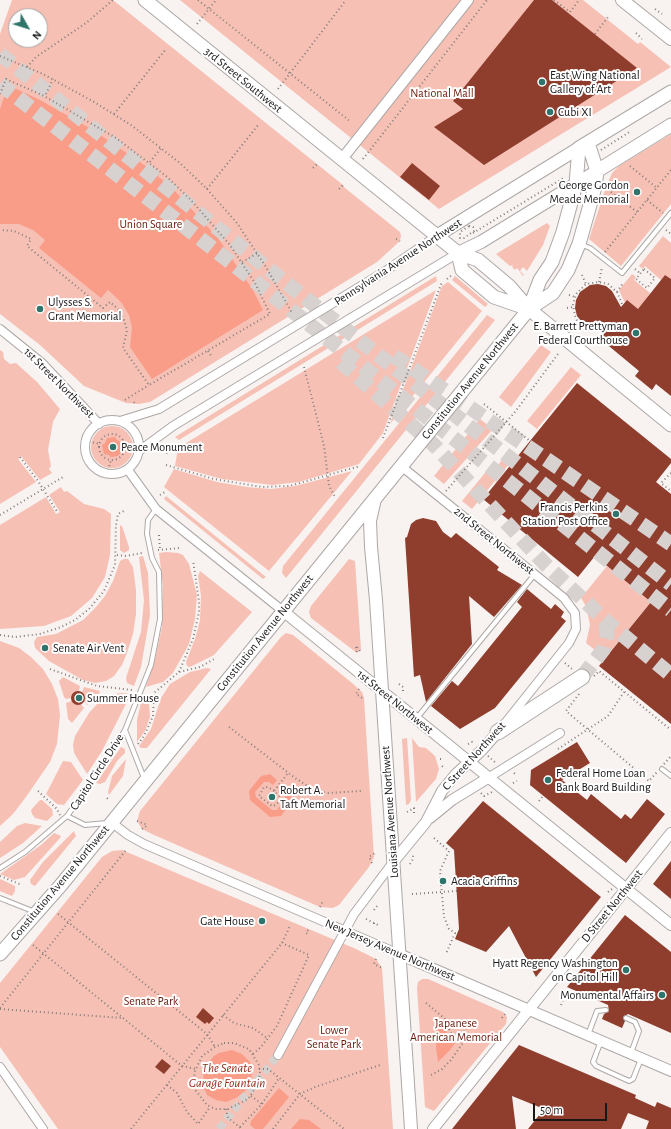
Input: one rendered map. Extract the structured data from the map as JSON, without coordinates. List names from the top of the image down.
{
  "streets": {
    "main road": [
      "3rd Street Southwest",
      "Pennsylvania Avenue Northwest",
      "Constitution Avenue Northwest",
      "Louisiana Avenue Northwest"
    ],
    "street": [
      "1st Street Northwest",
      "2nd Street Northwest",
      "C Street Northwest",
      "D Street Northwest",
      "New Jersey Avenue Northwest"
    ],
    "lane": ["Capitol Circle Drive"]
  },
  "crossings": [
    ["3rd Street Southwest", "Pennsylvania Avenue Northwest"],
    ["Pennsylvania Avenue Northwest", "Constitution Avenue Northwest"],
    ["Pennsylvania Avenue Northwest", "1st Street Northwest"],
    ["Constitution Avenue Northwest", "1st Street Northwest"],
    ["Constitution Avenue Northwest", "2nd Street Northwest"],
    ["Constitution Avenue Northwest", "Louisiana Avenue Northwest"],
    ["Constitution Avenue Northwest", "New Jersey Avenue Northwest"],
    ["1st Street Northwest", "C Street Northwest"],
    ["1st Street Northwest", "Capitol Circle Drive"],
    ["1st Street Northwest", "Louisiana Avenue Northwest"],
    ["1st Street Northwest", "D Street Northwest"],
    ["2nd Street Northwest", "C Street Northwest"],
    ["C Street Northwest", "Louisiana Avenue Northwest"],
    ["C Street Northwest", "New Jersey Avenue Northwest"],
    ["Louisiana Avenue Northwest", "New Jersey Avenue Northwest"],
    ["D Street Northwest", "New Jersey Avenue Northwest"]
  ],
  "water": ["The Senate Garage Fountain"],
  "parks": [
    "National Mall",
    "Union Square",
    "Senate Park",
    "Japanese American Memorial",
    "Lower Senate Park"
  ],
  "places": [
    "East Wing National Gallery of Art",
    "Cubi XI",
    "George Gordon Meade Memorial",
    "Ulysses S. Grant Memorial",
    "E. Barrett Prettyman Federal Courthouse",
    "Peace Monument",
    "Francis Perkins Station Post Office",
    "Senate Air Vent",
    "Summer House",
    "Federal Home Loan Bank Board Building",
    "Robert A. Taft Memorial",
    "Acacia Griffins",
    "Gate House",
    "Hyatt Regency Washington on Capitol Hill",
    "Monumental Affairs"
  ],
  "scale_bar": "50 m",
  "north": "bottom right"
}
